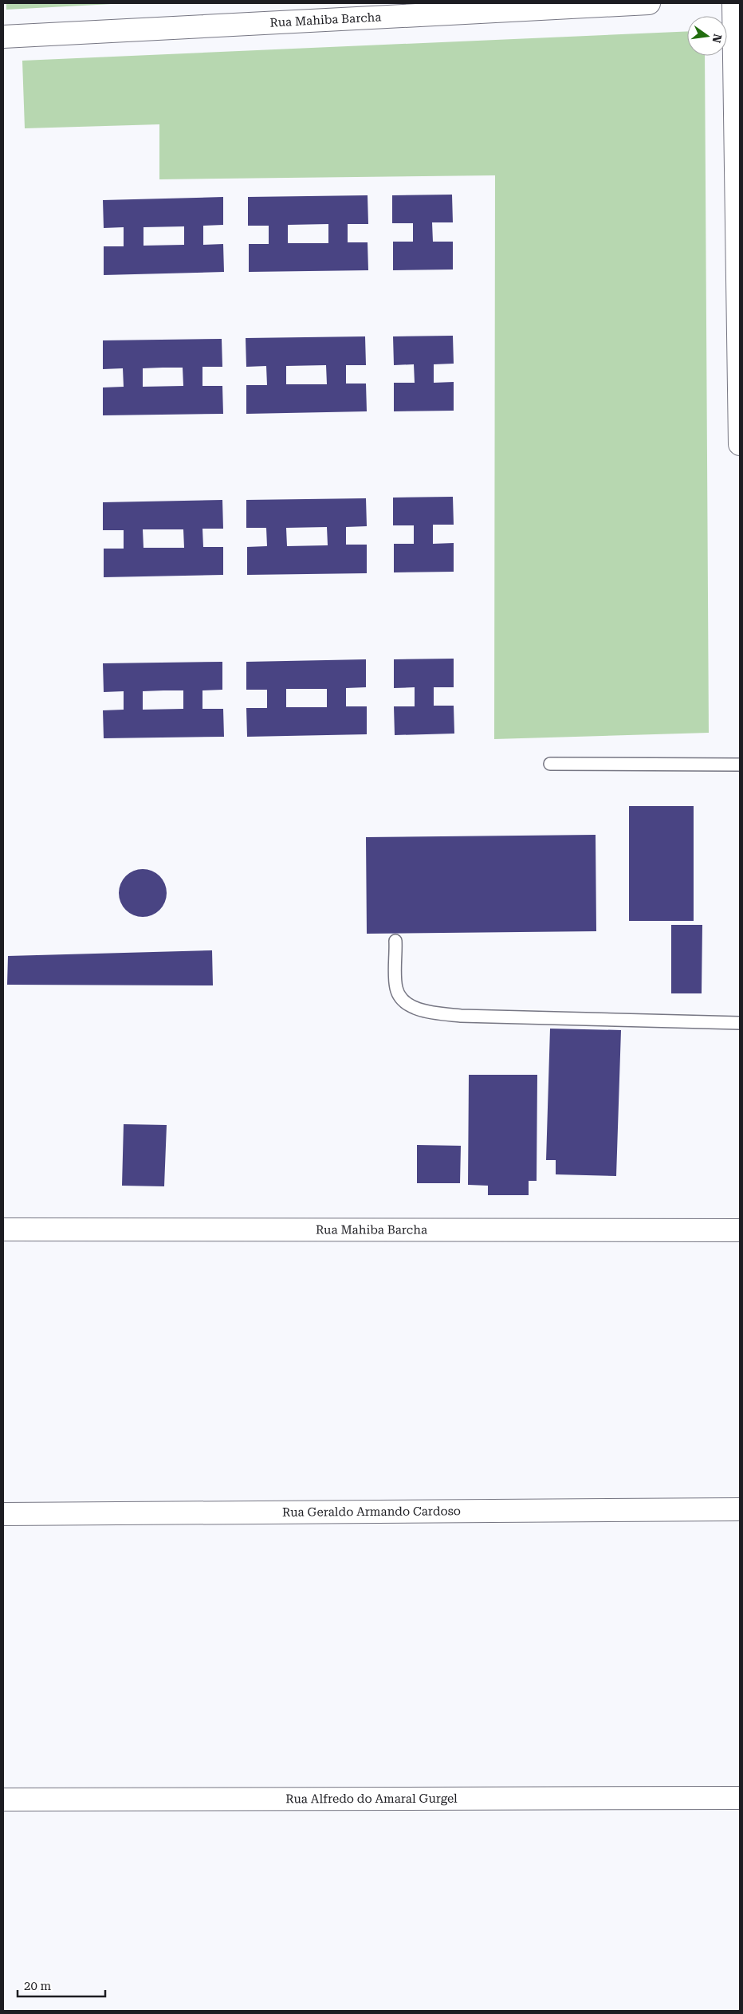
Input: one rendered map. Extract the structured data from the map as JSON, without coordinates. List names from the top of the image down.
{
  "streets": {
    "street": ["Rua Mahiba Barcha", "Rua Geraldo Armando Cardoso", "Rua Alfredo do Amaral Gurgel"]
  },
  "scale_bar": "20 m",
  "north": "right"
}
